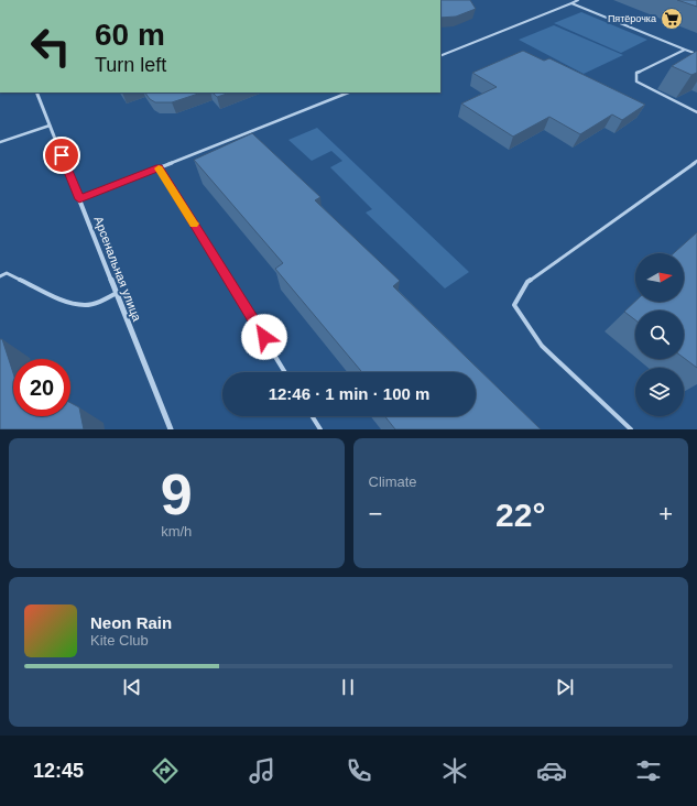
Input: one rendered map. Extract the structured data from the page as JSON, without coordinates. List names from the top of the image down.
{
  "streets": {
    "street": ["Арсенальная улица"]
  },
  "places": {
    "supermarket": ["Пятёрочка"]
  },
  "north": "right",
  "page": {
    "turn": ["60 m", "Turn left"],
    "limit": "20",
    "trip": "12:46 · 1 min · 100 m",
    "tile": [
      ["9", "km/h"],
      "Climate"
    ],
    "heat": ["−", "22°", "+"],
    "song": ["Neon Rain", "Kite Club"],
    "tabs": "12:45"
  }
}
